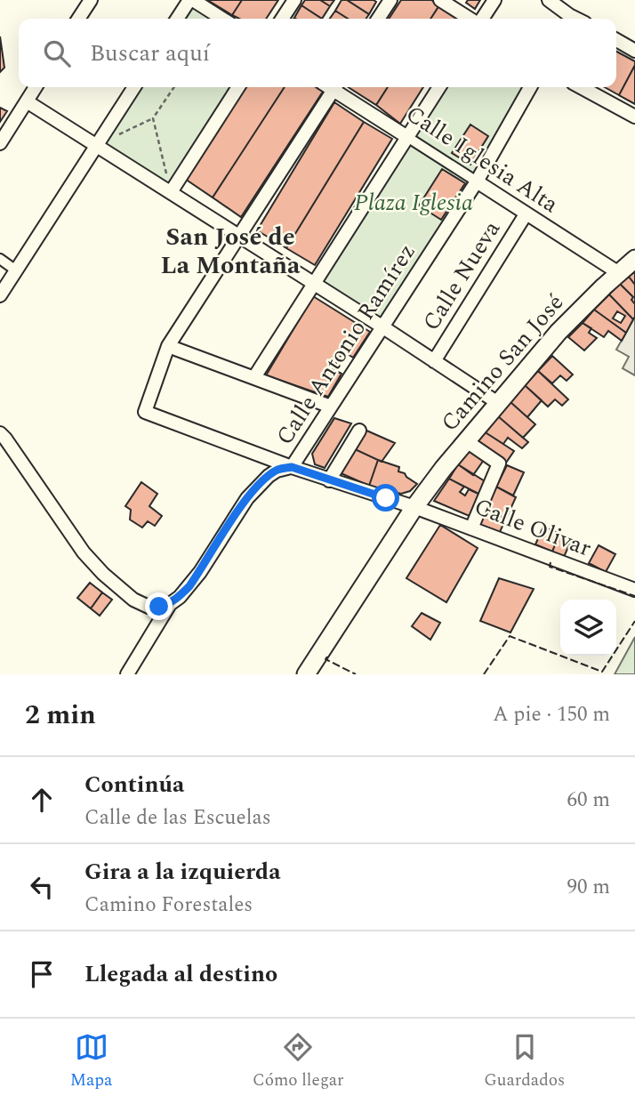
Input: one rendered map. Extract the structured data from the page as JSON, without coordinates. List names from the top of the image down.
{
  "streets": {
    "main road": ["Camino San José"],
    "street": [
      "Calle Iglesia Alta",
      "Calle Nueva",
      "Calle Antonio Ramírez",
      "Calle Olivar"
    ]
  },
  "crossings": [
    ["Calle Iglesia Alta", "Calle Nueva"],
    ["Calle Iglesia Alta", "Calle Antonio Ramírez"],
    ["Calle Iglesia Alta", "Camino San José"],
    ["Calle Antonio Ramírez", "Calle Olivar"],
    ["Camino San José", "Calle Olivar"]
  ],
  "districts": ["San José de La Montaña"],
  "parks": ["Plaza Iglesia"],
  "page": {
    "search": "Buscar aquí",
    "heading": ["2 min", "A pie · 150 m"],
    "list": [
      ["Continúa", "Calle de las Escuelas", "60 m"],
      ["Gira a la izquierda", "Camino Forestales", "90 m"],
      "Llegada al destino"
    ],
    "nav": ["Mapa", "Cómo llegar", "Guardados"]
  }
}
